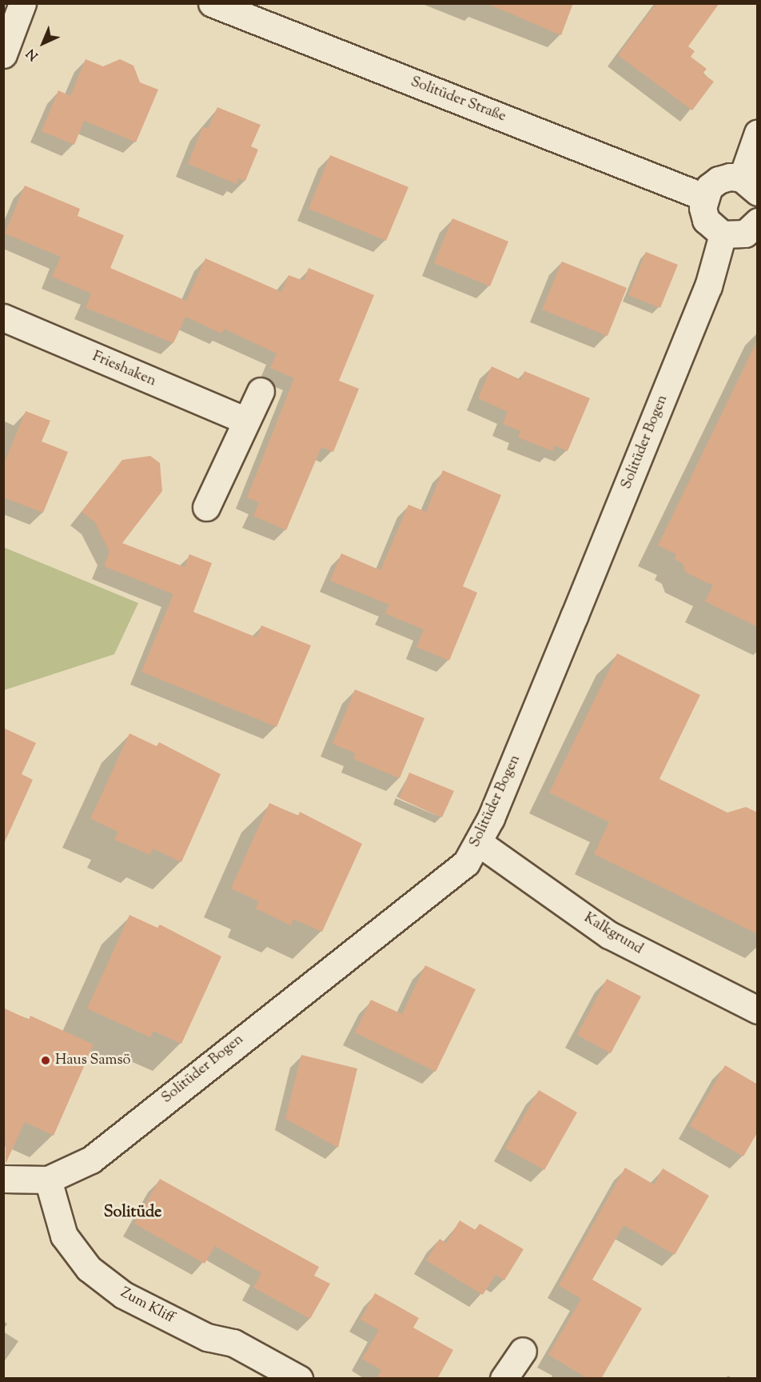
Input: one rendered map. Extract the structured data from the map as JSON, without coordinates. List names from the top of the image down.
{
  "streets": {
    "street": [
      "Solitüder Straße",
      "Frieshaken",
      "Solitüder Bogen",
      "Kalkgrund",
      "Zum Kliff"
    ]
  },
  "crossings": [
    ["Solitüder Bogen", "Kalkgrund"],
    ["Solitüder Bogen", "Zum Kliff"]
  ],
  "districts": ["Solitüde"],
  "places": ["Haus Samsö"],
  "north": "bottom left"
}
